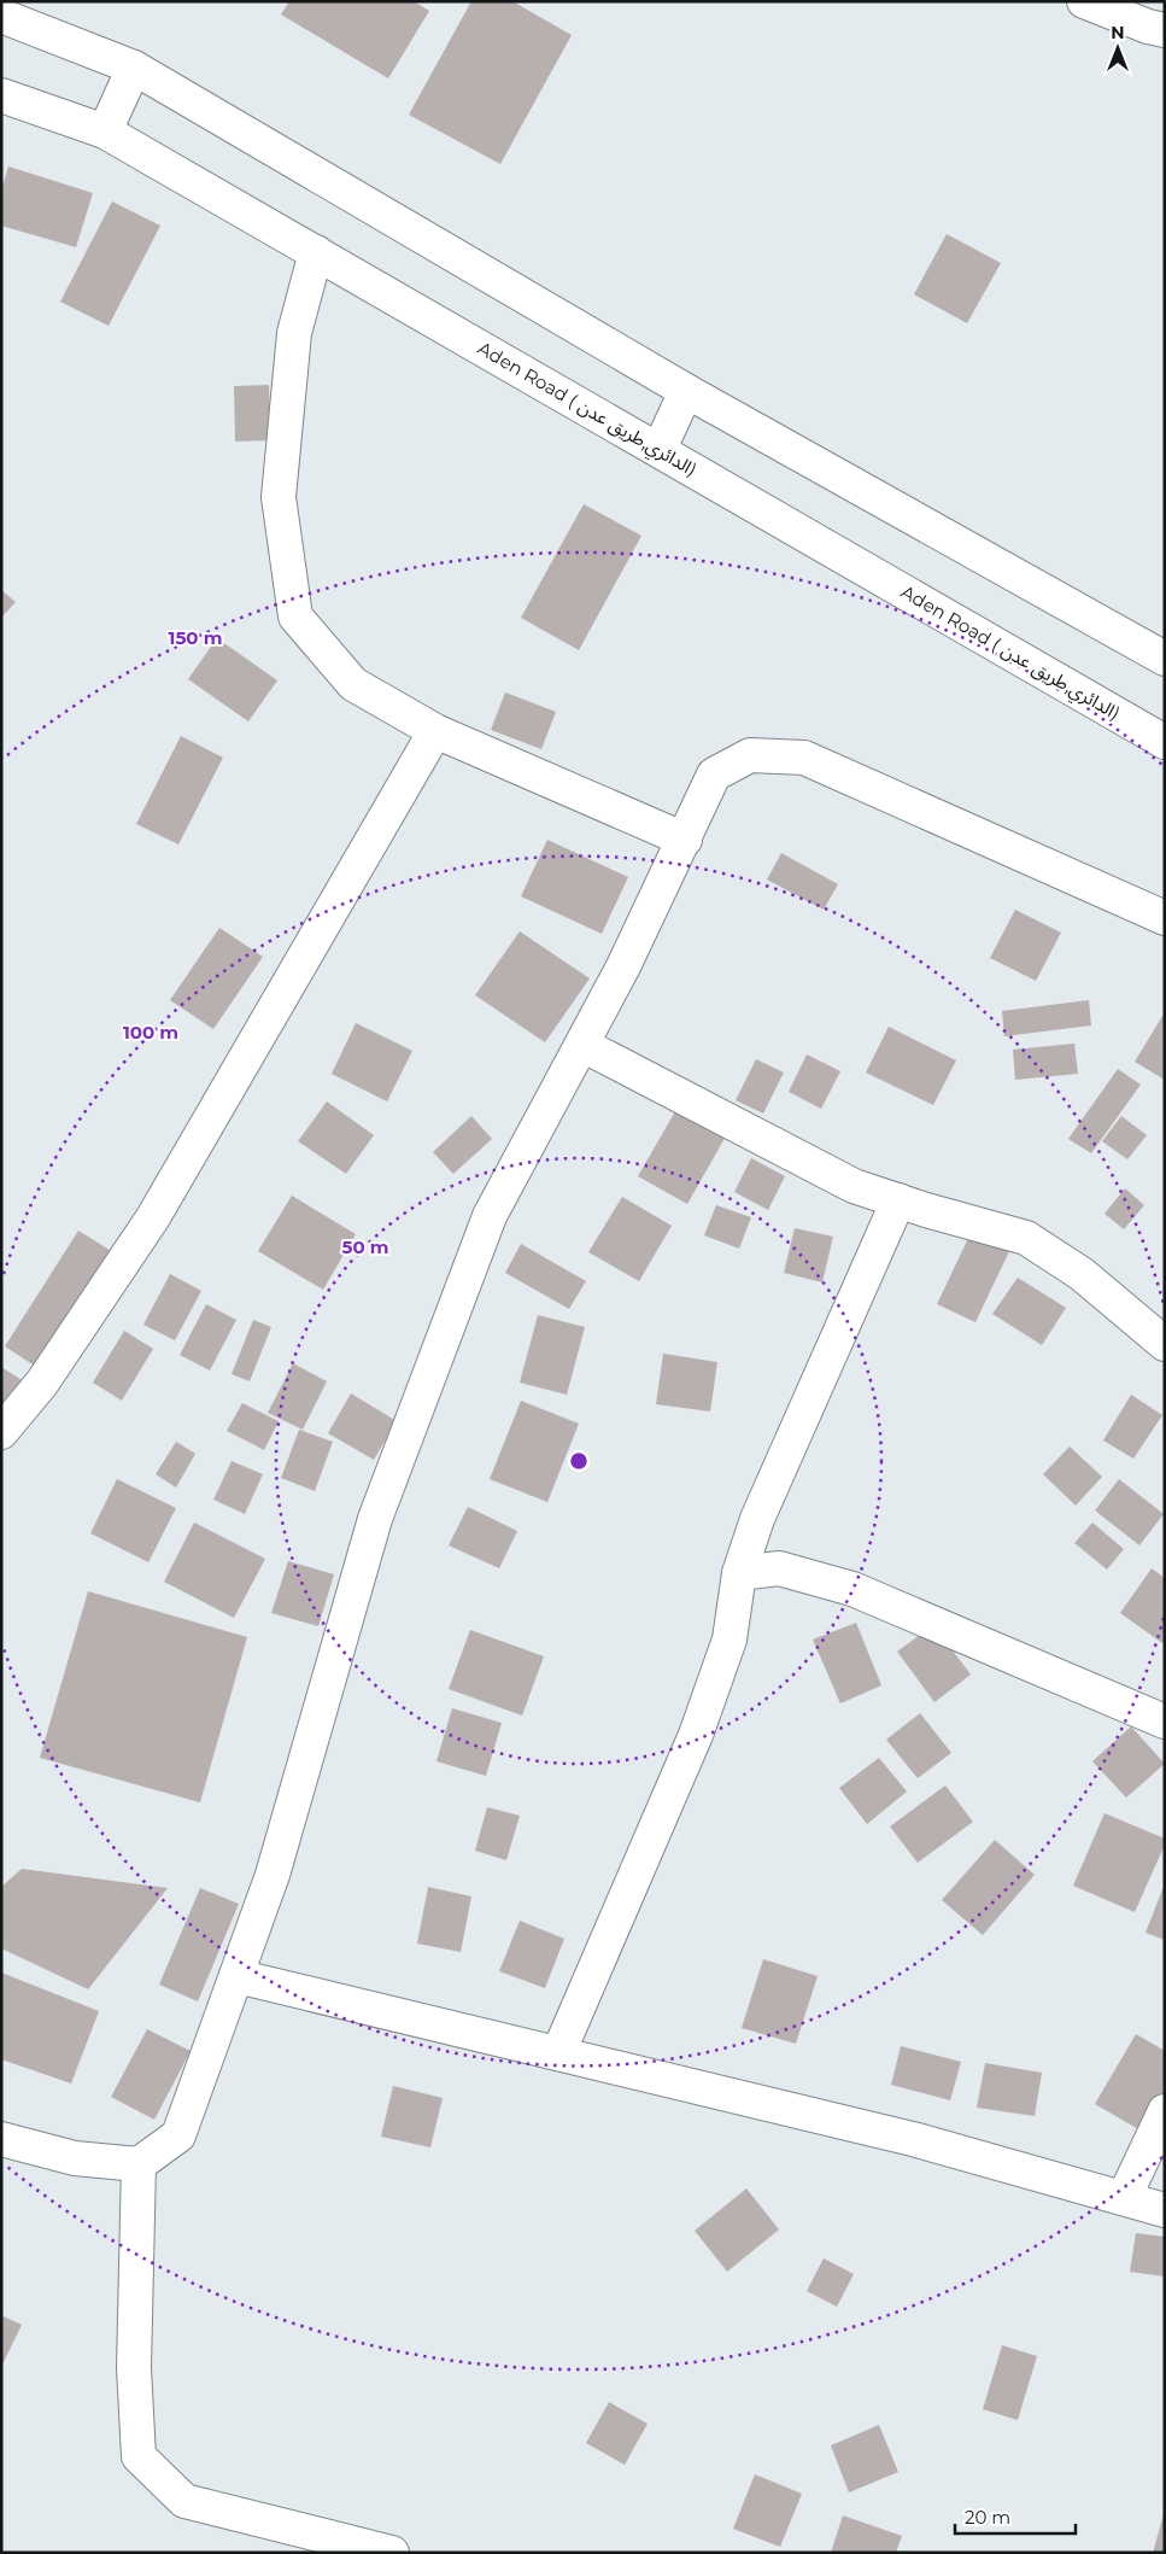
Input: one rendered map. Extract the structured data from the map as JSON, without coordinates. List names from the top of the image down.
{
  "streets": {
    "main road": ["Aden Road ( الدائري,طريق عدن)"]
  },
  "scale_bar": "20 m",
  "north": "top",
  "rings": ["150 m", "100 m", "50 m"]
}
